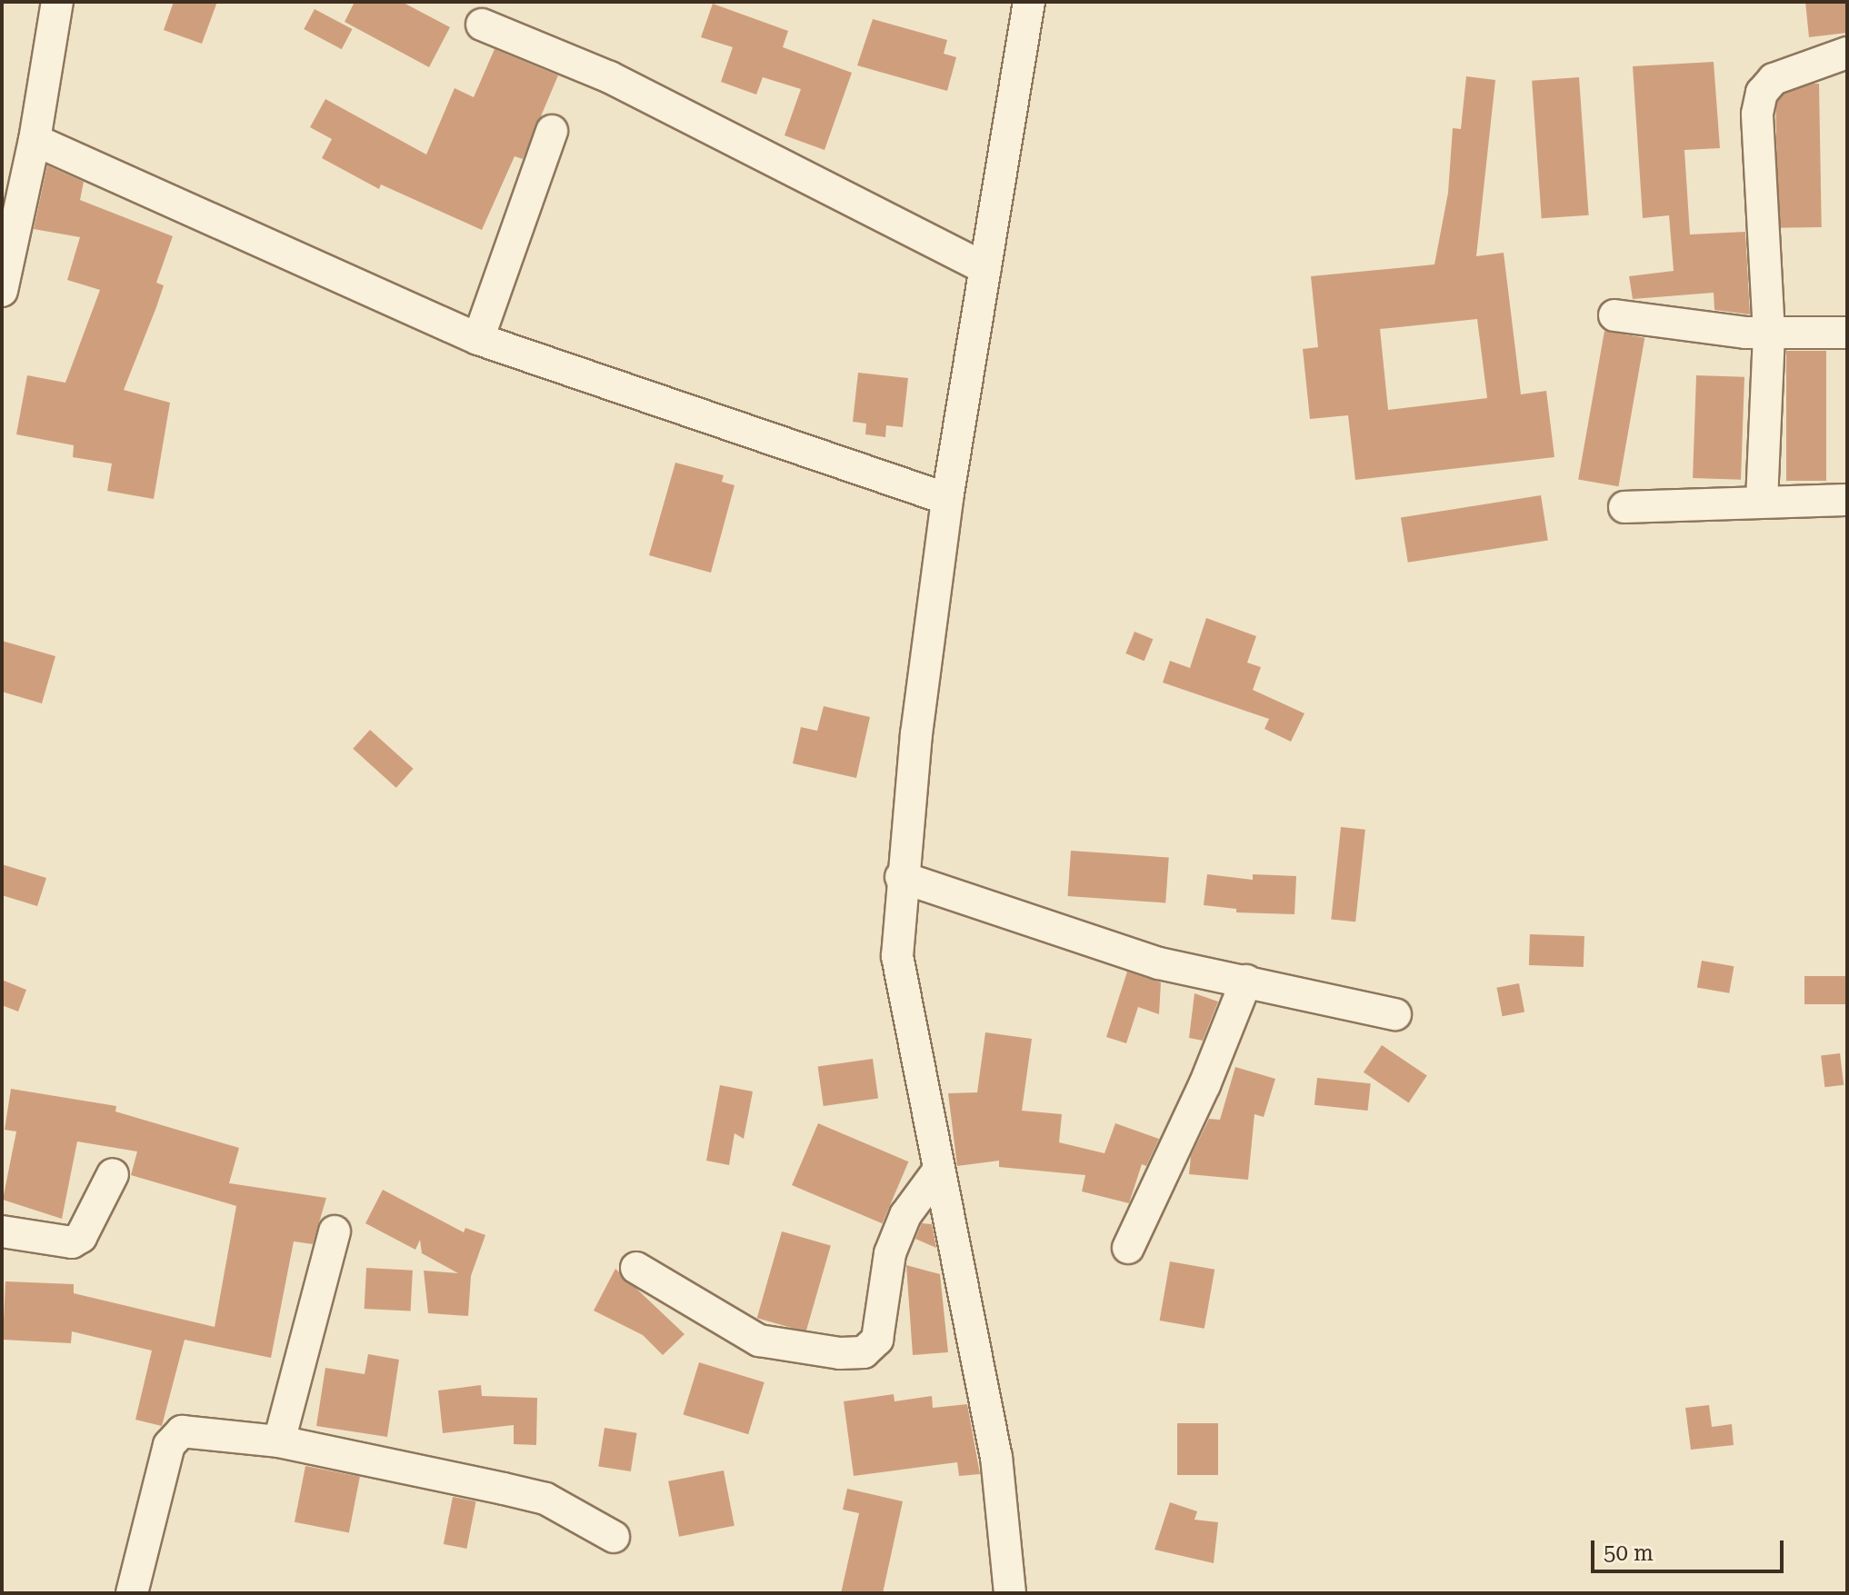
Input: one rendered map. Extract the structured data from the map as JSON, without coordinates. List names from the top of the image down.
{
  "scale_bar": "50 m"
}
